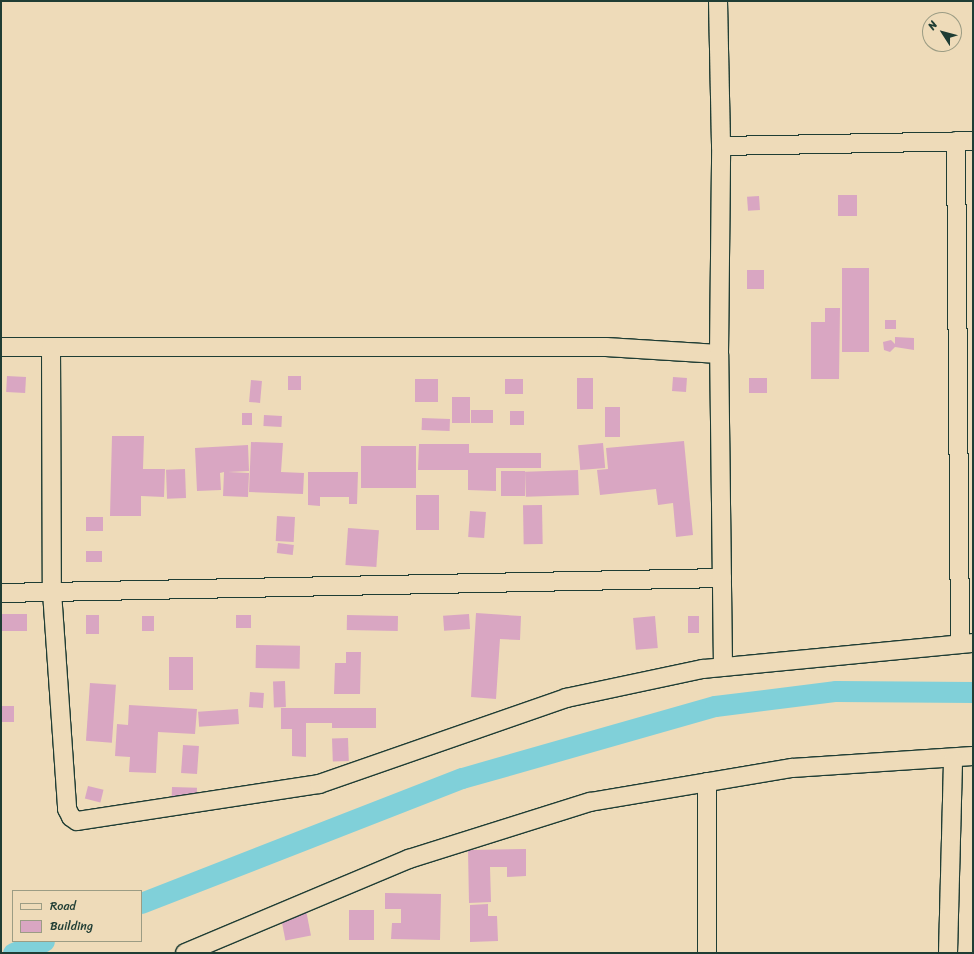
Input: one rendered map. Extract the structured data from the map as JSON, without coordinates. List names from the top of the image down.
{
  "legend": ["Road", "Building"],
  "north": "top left"
}
